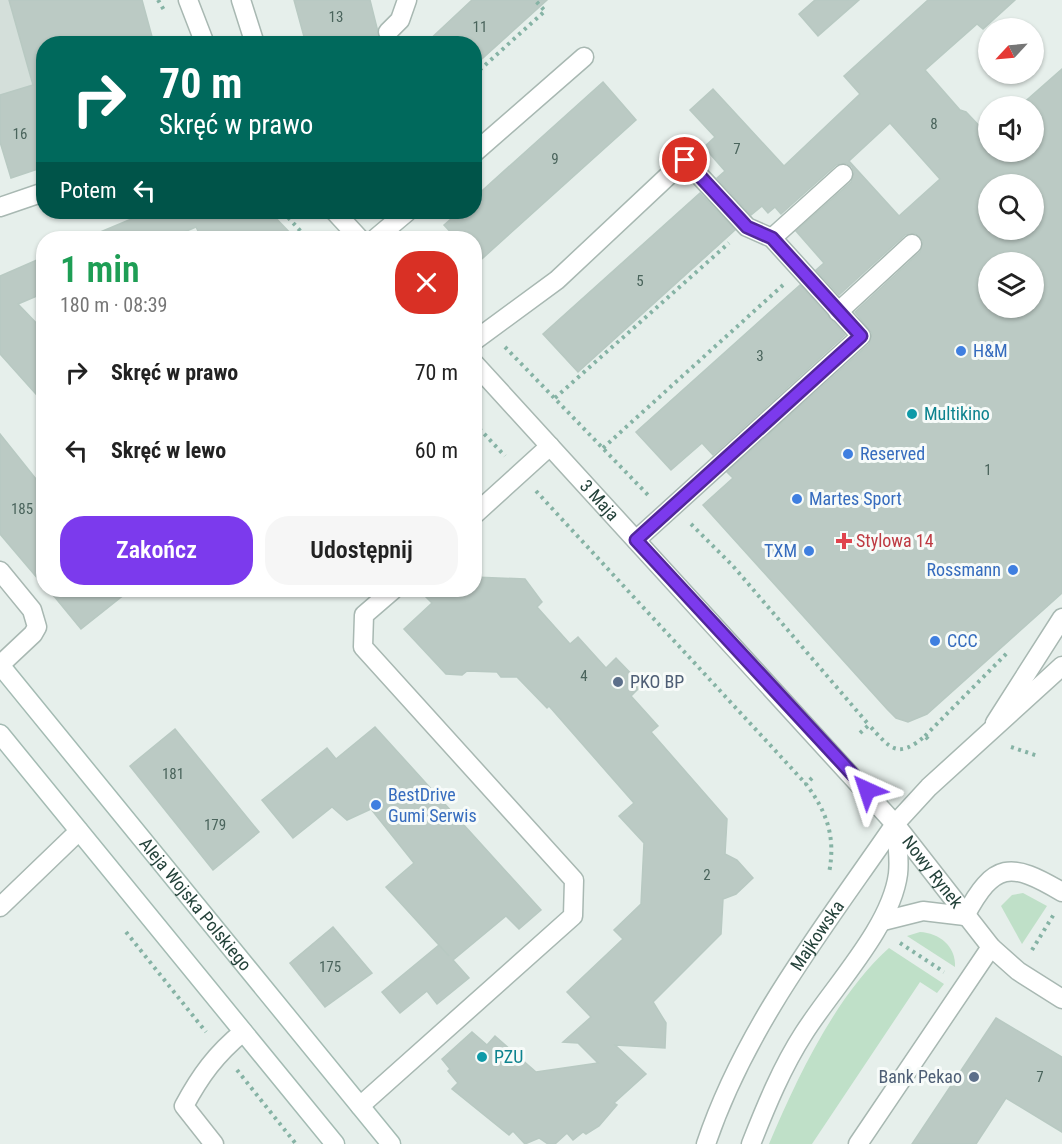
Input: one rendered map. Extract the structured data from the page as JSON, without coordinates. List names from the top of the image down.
{
  "streets": {
    "street": [
      "3 Maja",
      "Nowy Rynek",
      "Aleja Wojska Polskiego",
      "Majkowska"
    ]
  },
  "crossings": [
    ["3 Maja", "Nowy Rynek"],
    ["3 Maja", "Majkowska"],
    ["Nowy Rynek", "Majkowska"]
  ],
  "places": {
    "other": [
      "H&M",
      "Multikino",
      "Reserved",
      "Martes Sport",
      "TXM",
      "Rossmann",
      "CCC",
      "PKO BP",
      "BestDrive Gumi Serwis",
      "PZU",
      "Bank Pekao"
    ],
    "health": ["Stylowa 14"]
  },
  "house_numbers": [
    "13",
    "11",
    "8",
    "16",
    "7",
    "9",
    "5",
    "3",
    "1",
    "185",
    "4",
    "181",
    "179",
    "2",
    "175",
    "7"
  ],
  "north": "bottom left",
  "page": {
    "turn": ["70 m", "Skręć w prawo"],
    "then": "Potem",
    "heading": ["1 min", "180 m · 08:39"],
    "list": [
      {
        "name": "Skręć w prawo",
        "value": "70 m"
      },
      {
        "name": "Skręć w lewo",
        "value": "60 m"
      }
    ],
    "buttons": ["Zakończ", "Udostępnij"]
  }
}
